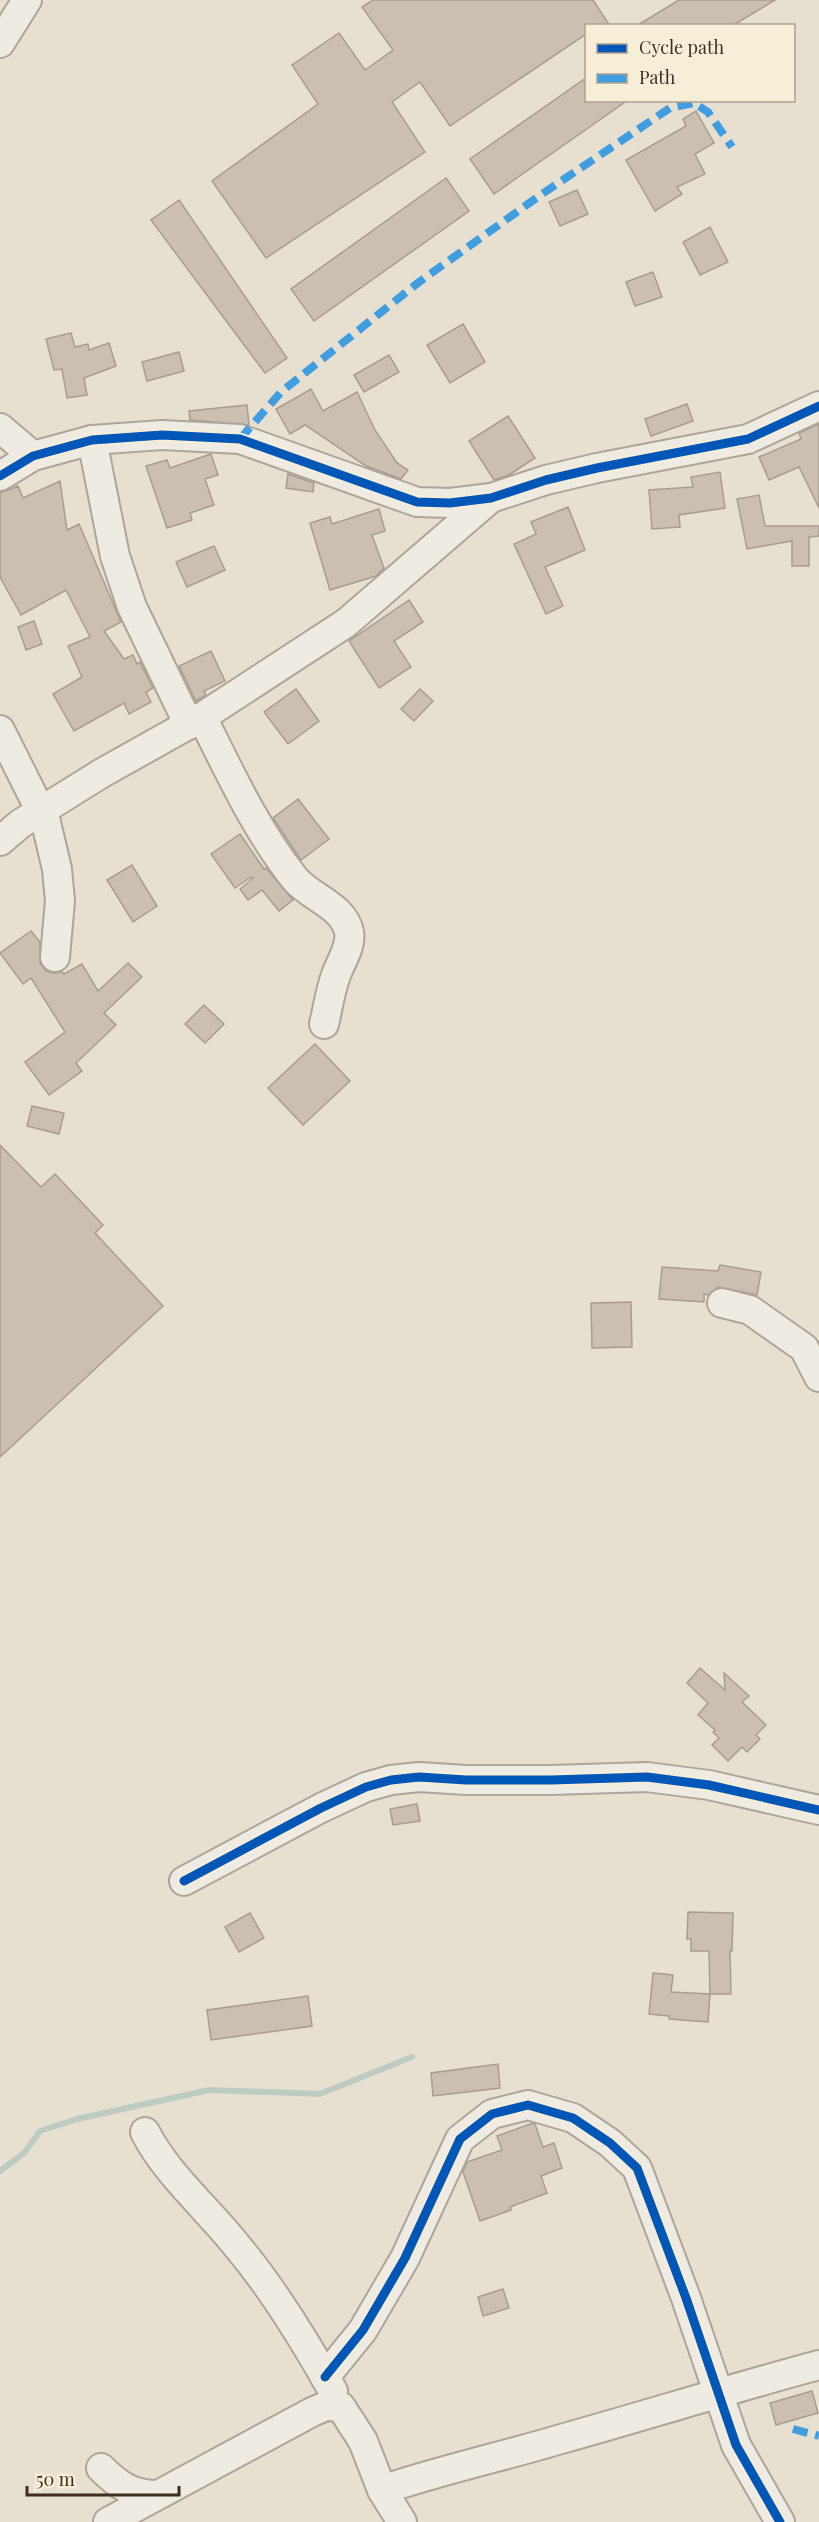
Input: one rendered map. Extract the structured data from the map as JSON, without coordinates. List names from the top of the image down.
{
  "legend": ["Cycle path", "Path"],
  "scale_bar": "50 m"
}
